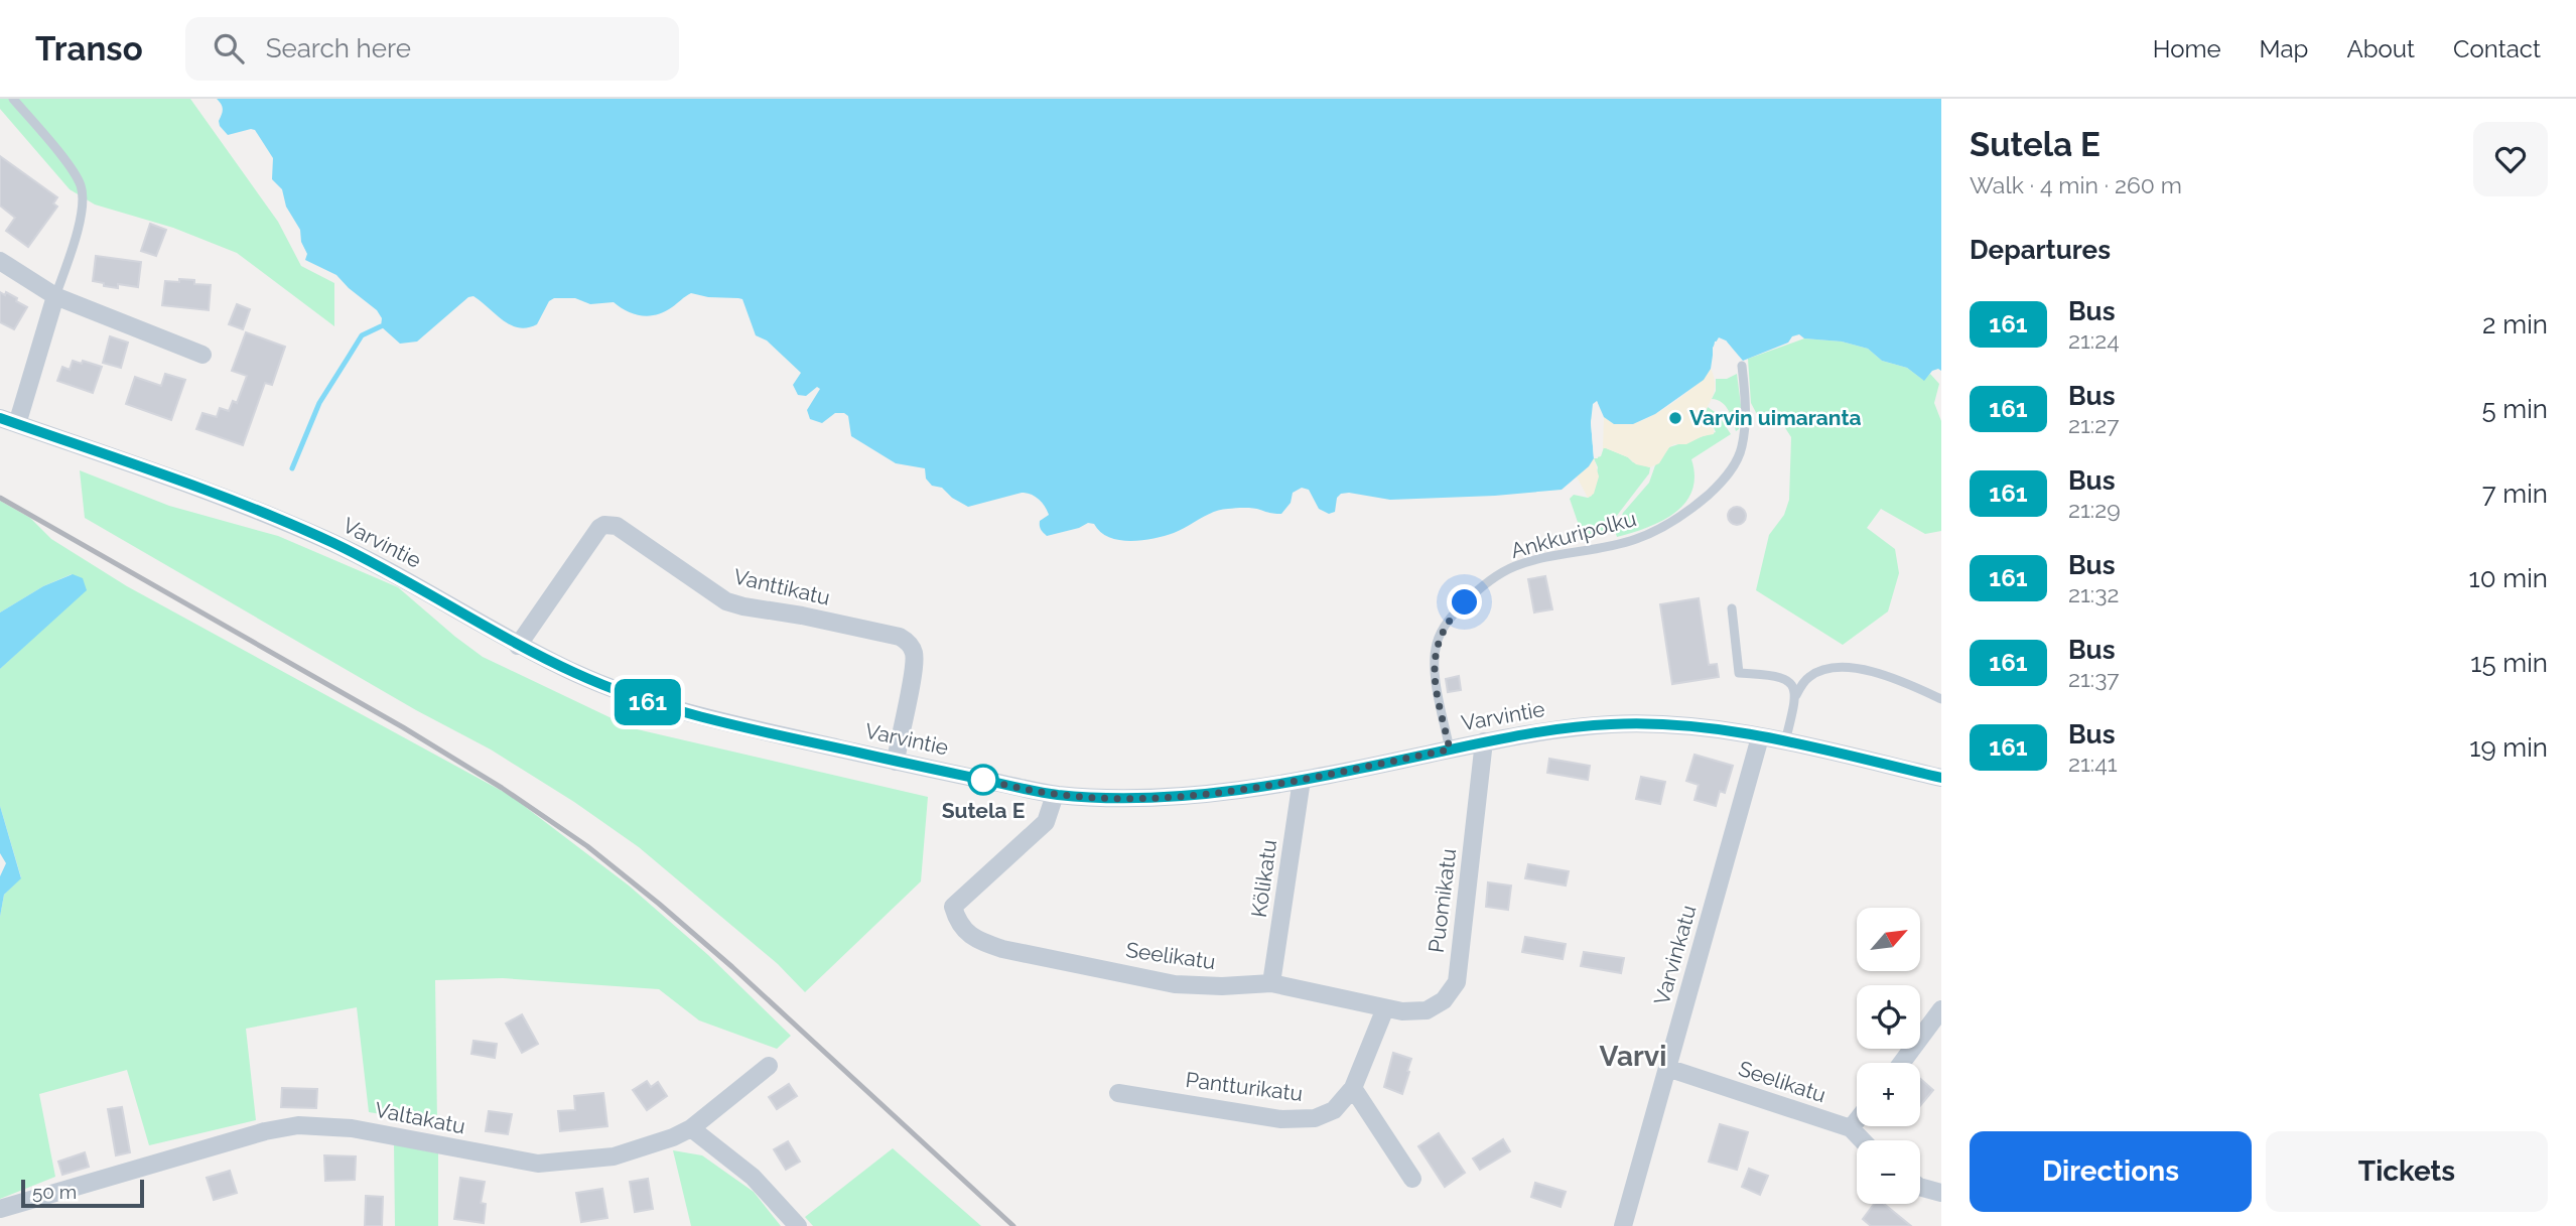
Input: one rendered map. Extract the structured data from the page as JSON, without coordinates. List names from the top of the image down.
{
  "streets": {
    "street": [
      "Varvintie",
      "Vanttikatu",
      "Kölikatu",
      "Puomikatu",
      "Varvinkatu",
      "Seelikatu",
      "Pantturikatu",
      "Valtakatu"
    ],
    "lane": ["Ankkuripolku"]
  },
  "crossings": [
    ["Ankkuripolku", "Varvintie"],
    ["Varvintie", "Vanttikatu"],
    ["Varvintie", "Kölikatu"],
    ["Varvintie", "Puomikatu"],
    ["Varvintie", "Varvinkatu"],
    ["Varvintie", "Seelikatu"],
    ["Kölikatu", "Seelikatu"],
    ["Puomikatu", "Seelikatu"],
    ["Puomikatu", "Pantturikatu"],
    ["Varvinkatu", "Seelikatu"],
    ["Seelikatu", "Pantturikatu"]
  ],
  "districts": ["Varvi"],
  "places": ["Varvin uimaranta", "Sutela E"],
  "lines": ["bus line 161"],
  "scale_bar": "50 m",
  "north": "top right",
  "page": {
    "header": "Transo",
    "search": "Search here",
    "nav": [
      "Home",
      "Map",
      "About",
      "Contact"
    ],
    "on_map": "161",
    "heading": [
      ["Sutela E", "Walk · 4 min · 260 m"],
      "Departures"
    ],
    "list": [
      {
        "mark": "161",
        "name": "Bus",
        "note": "21:24",
        "value": "2 min"
      },
      {
        "mark": "161",
        "name": "Bus",
        "note": "21:27",
        "value": "5 min"
      },
      {
        "mark": "161",
        "name": "Bus",
        "note": "21:29",
        "value": "7 min"
      },
      {
        "mark": "161",
        "name": "Bus",
        "note": "21:32",
        "value": "10 min"
      },
      {
        "mark": "161",
        "name": "Bus",
        "note": "21:37",
        "value": "15 min"
      },
      {
        "mark": "161",
        "name": "Bus",
        "note": "21:41",
        "value": "19 min"
      }
    ],
    "map_buttons": ["+", "−"],
    "buttons": ["Directions", "Tickets"],
    "scale": "50 m"
  }
}
